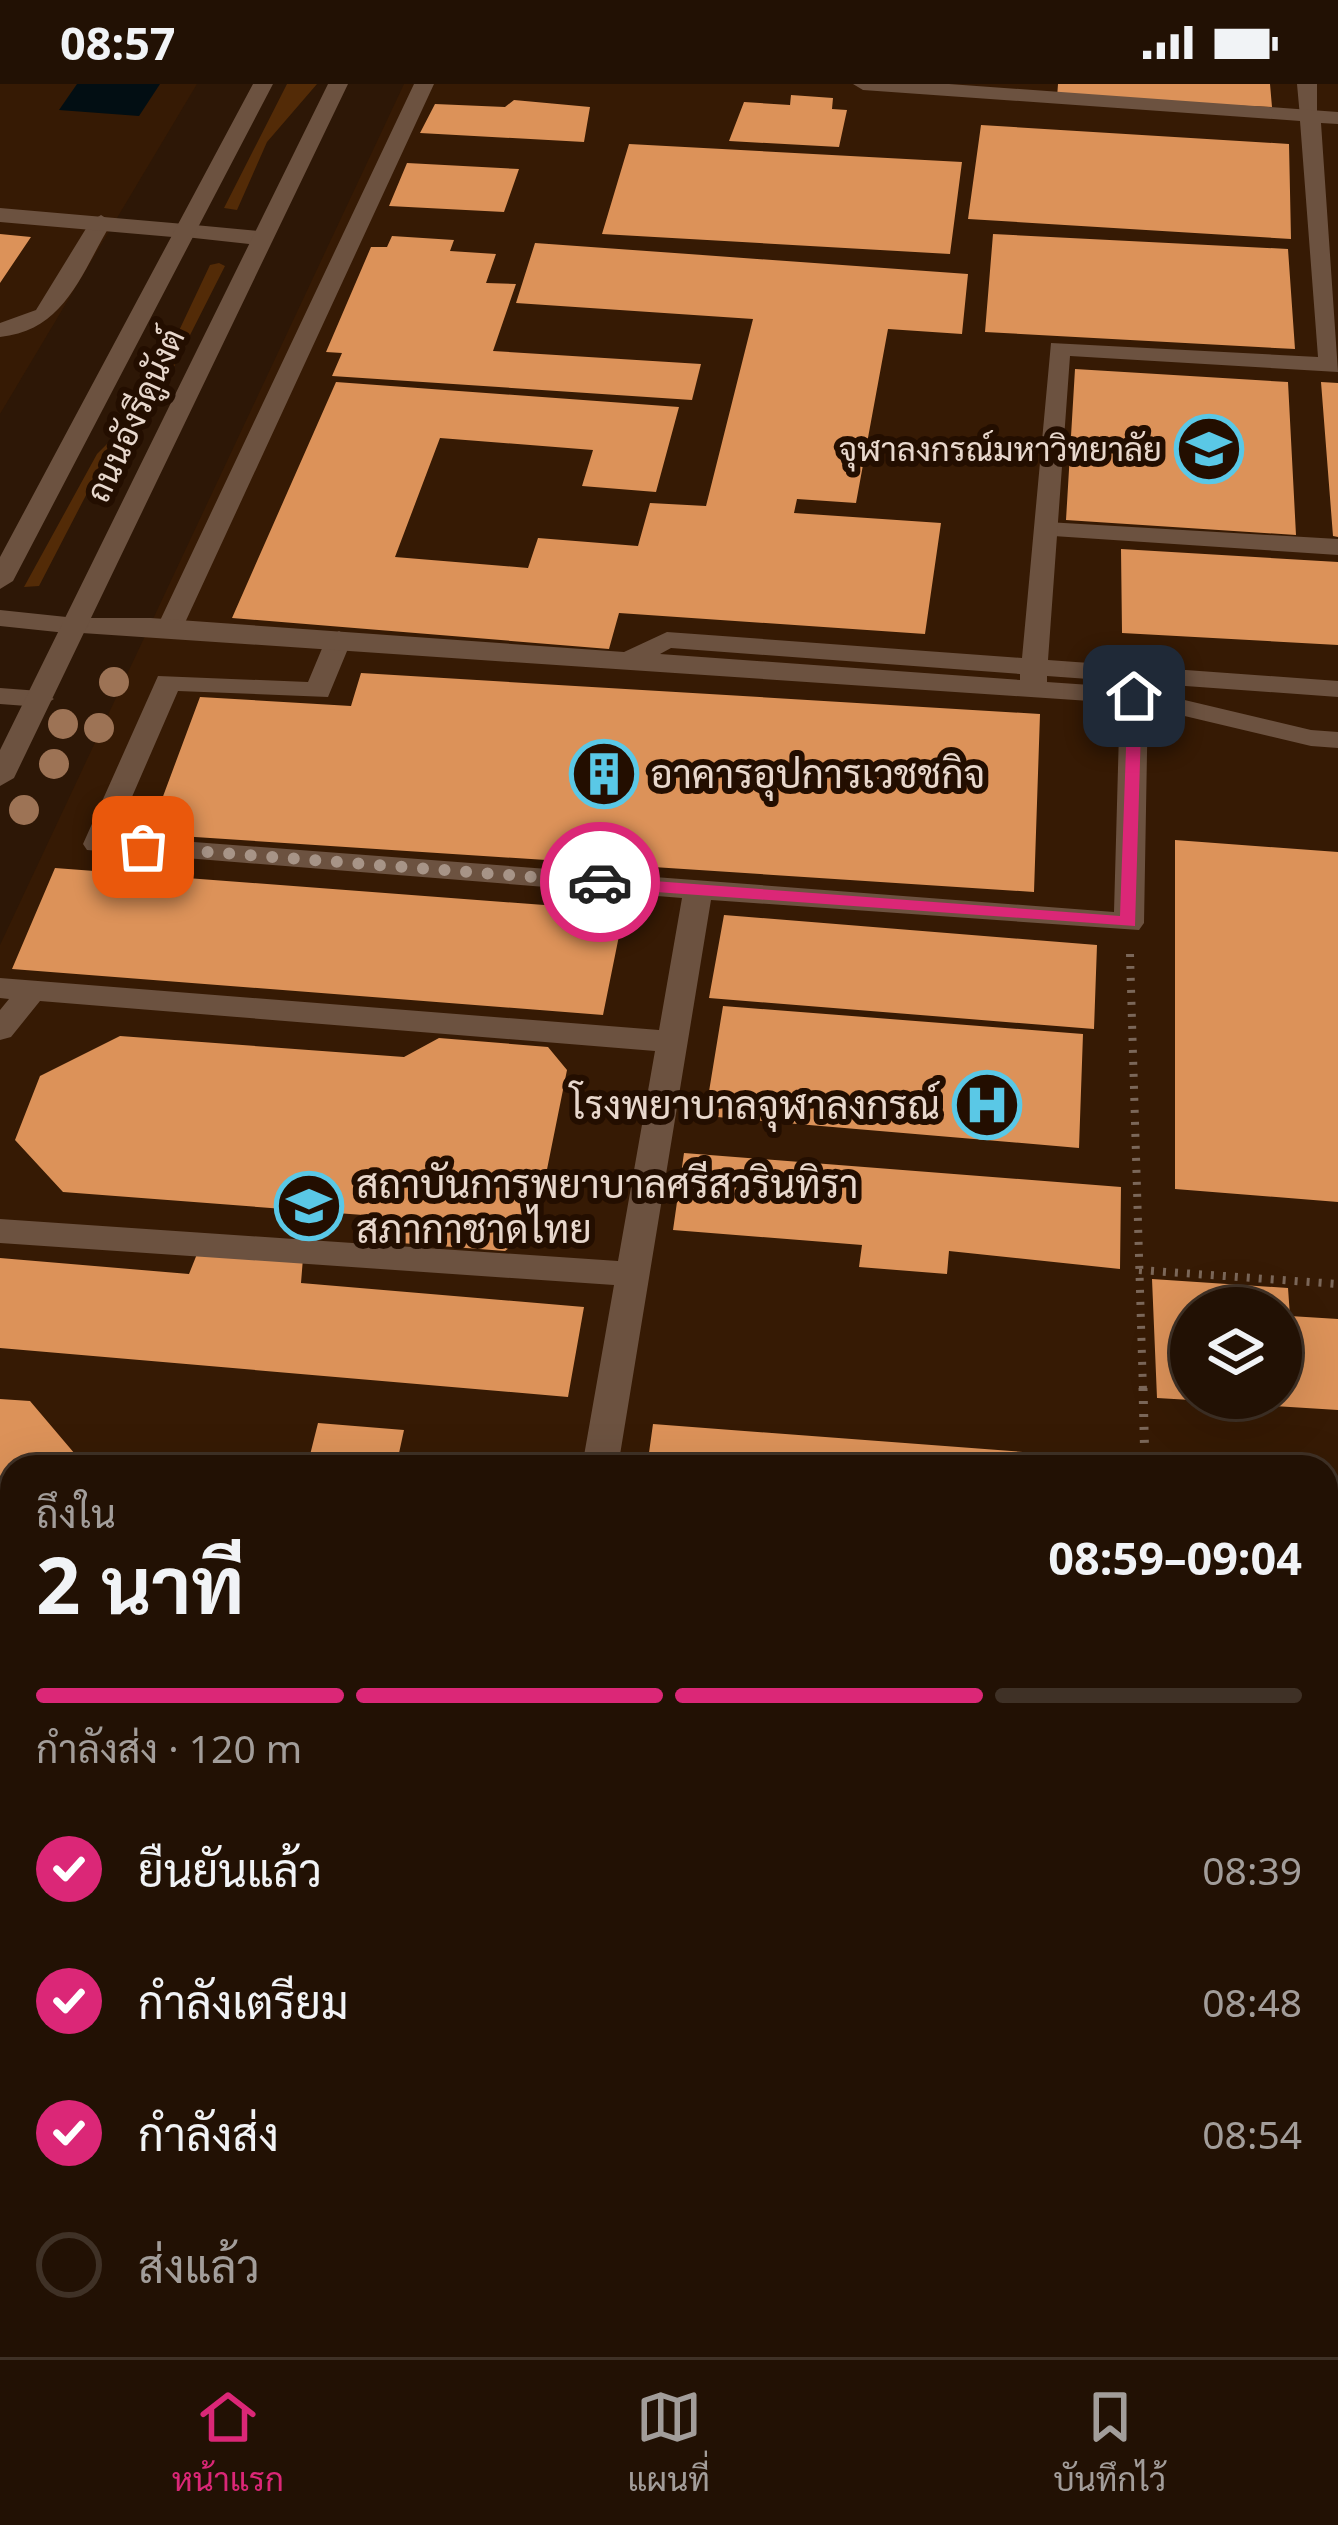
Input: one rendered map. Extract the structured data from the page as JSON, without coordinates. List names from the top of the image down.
{
  "streets": {
    "street": ["ถนนอังรีดูนังต์"]
  },
  "places": {
    "school or university": ["จุฬาลงกรณ์มหาวิทยาลัย", "สถาบันการพยาบาลศรีสวรินทิรา สภากาชาดไทย"],
    "building": ["อาคารอุปการเวชชกิจ"],
    "hospital": ["โรงพยาบาลจุฬาลงกรณ์"]
  },
  "page": {
    "status": "08:57",
    "heading": ["2 นาที", "ถึงใน", "08:59–09:04"],
    "bar": "กำลังส่ง · 120 m",
    "list": [
      ["ยืนยันแล้ว", "08:39"],
      ["กำลังเตรียม", "08:48"],
      ["กำลังส่ง", "08:54"],
      "ส่งแล้ว"
    ],
    "tabs": ["หน้าแรก", "แผนที่", "บันทึกไว้"]
  }
}
